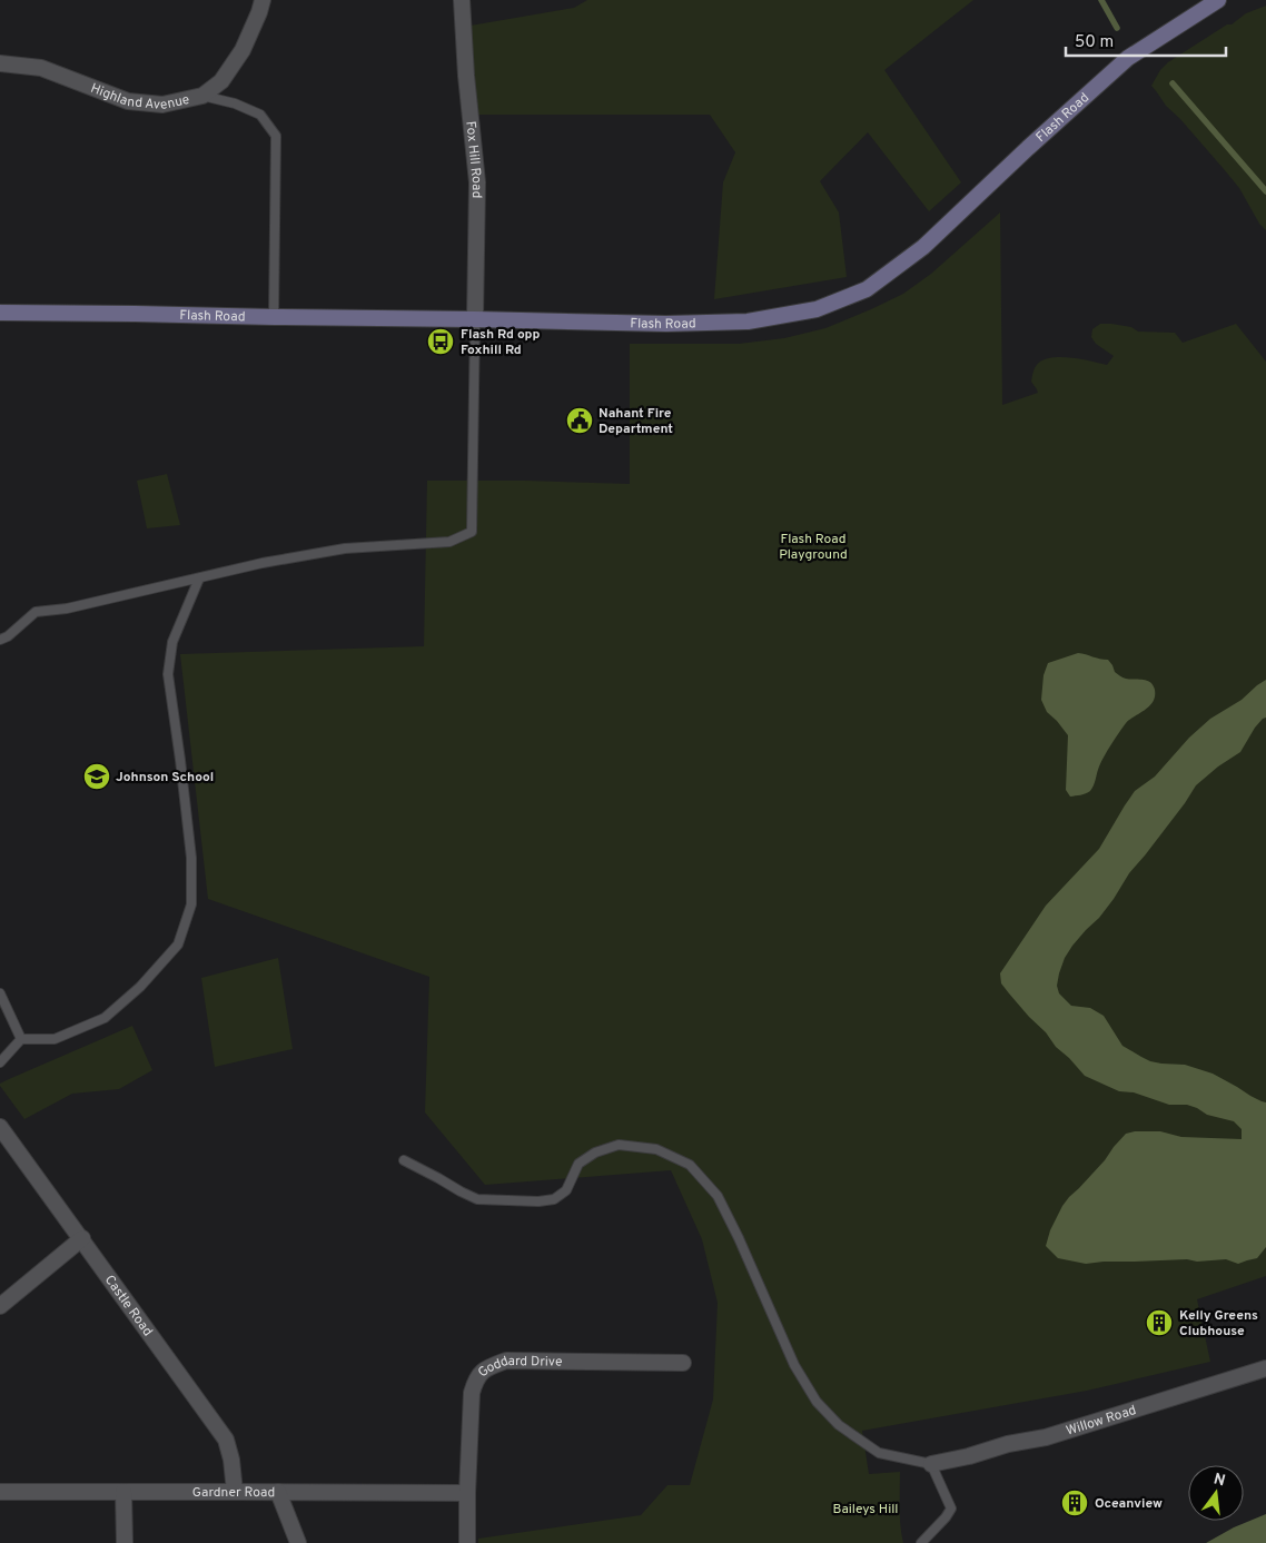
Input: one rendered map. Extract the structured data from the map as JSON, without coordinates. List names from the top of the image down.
{
  "streets": {
    "main road": ["Flash Road"],
    "street": [
      "Highland Avenue",
      "Fox Hill Road",
      "Castle Road",
      "Goddard Drive",
      "Willow Road",
      "Gardner Road"
    ]
  },
  "crossings": [
    ["Flash Road", "Fox Hill Road"],
    ["Castle Road", "Gardner Road"],
    ["Goddard Drive", "Gardner Road"]
  ],
  "parks": ["Flash Road Playground", "Baileys Hill"],
  "places": {
    "bus stop": ["Flash Rd opp Foxhill Rd"],
    "public building": ["Nahant Fire Department"],
    "school or university": ["Johnson School"],
    "building": ["Kelly Greens Clubhouse", "Oceanview"]
  },
  "scale_bar": "50 m",
  "north": "top"
}
